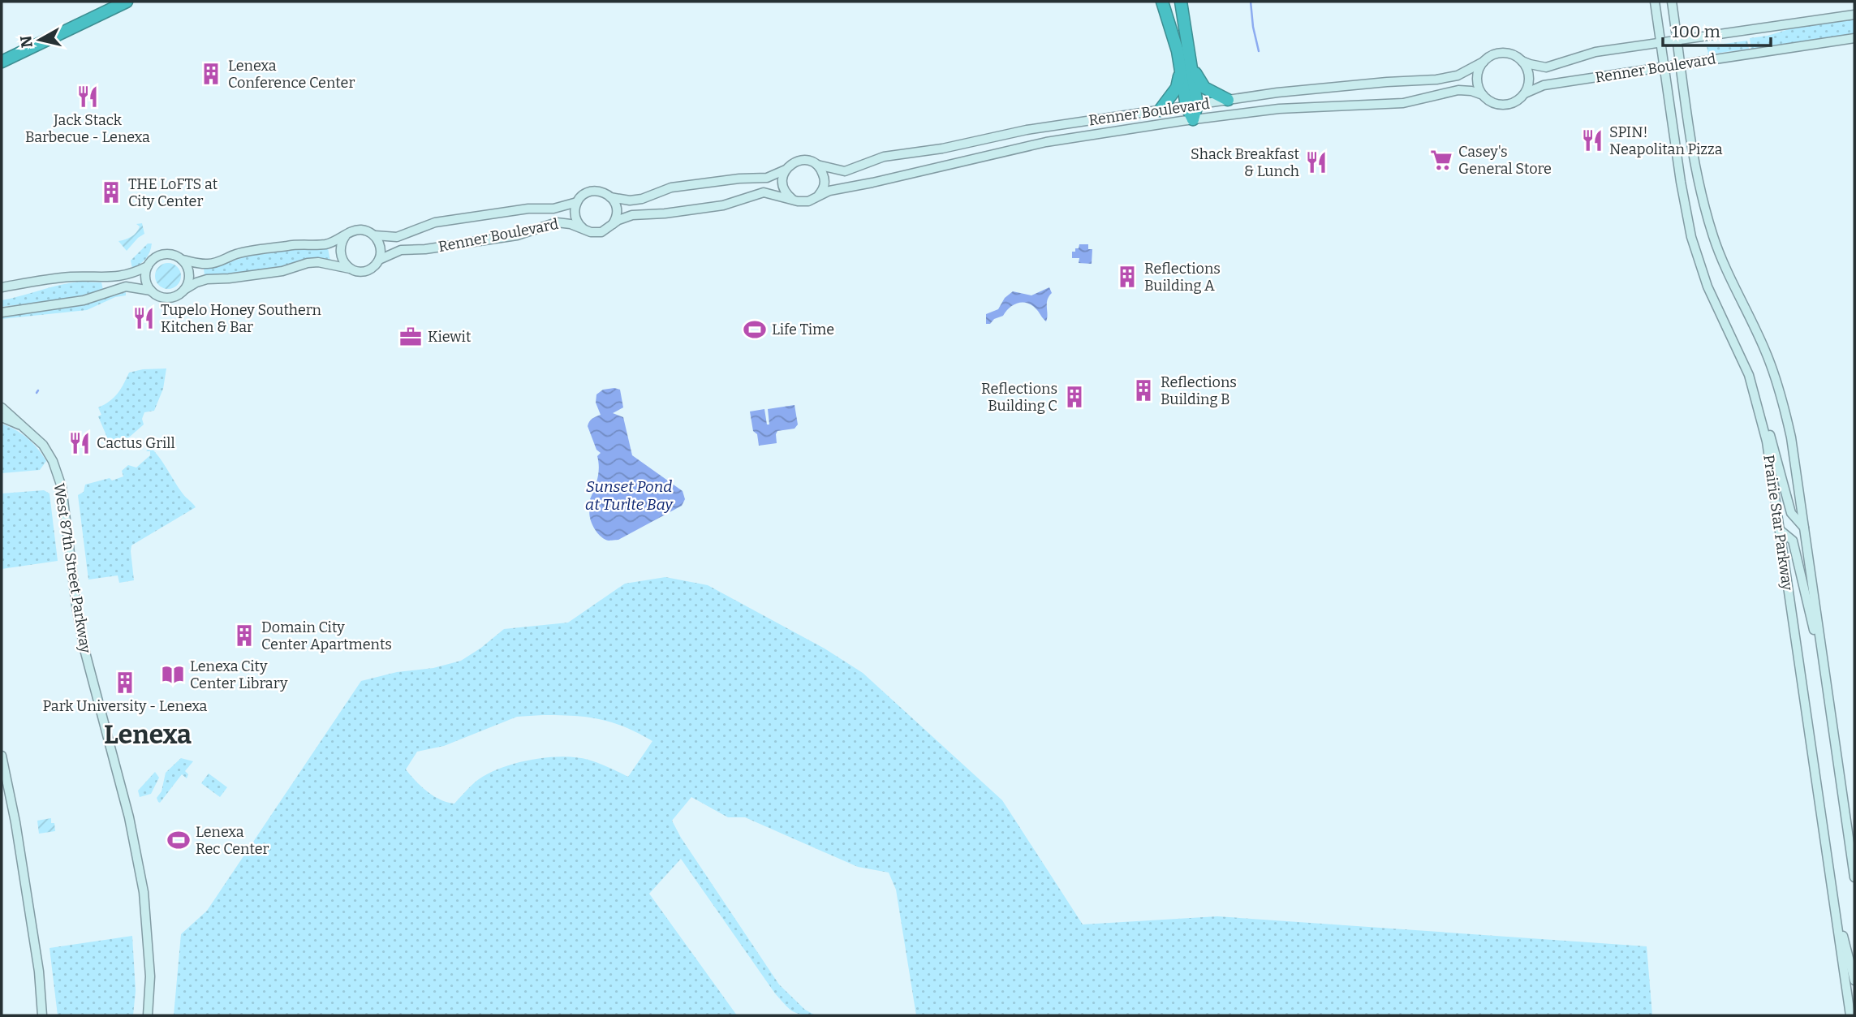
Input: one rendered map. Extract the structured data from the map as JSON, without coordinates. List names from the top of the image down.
{
  "streets": {
    "main road": ["Renner Boulevard", "Prairie Star Parkway", "West 87th Street Parkway"]
  },
  "crossings": [
    ["Renner Boulevard", "Prairie Star Parkway"]
  ],
  "districts": ["Lenexa"],
  "water": ["Sunset Pond at Turlte Bay"],
  "places": {
    "building": [
      "Lenexa Conference Center",
      "THE LoFTS at City Center",
      "Reflections Building A",
      "Reflections Building B",
      "Reflections Building C",
      "Domain City Center Apartments",
      "Park University - Lenexa"
    ],
    "restaurant": [
      "Jack Stack Barbecue - Lenexa",
      "SPIN! Neapolitan Pizza",
      "Shack Breakfast & Lunch",
      "Tupelo Honey Southern Kitchen & Bar",
      "Cactus Grill"
    ],
    "supermarket": ["Casey's General Store"],
    "sports": ["Life Time", "Lenexa Rec Center"],
    "office": ["Kiewit"],
    "library": ["Lenexa City Center Library"]
  },
  "scale_bar": "100 m",
  "north": "left"
}
